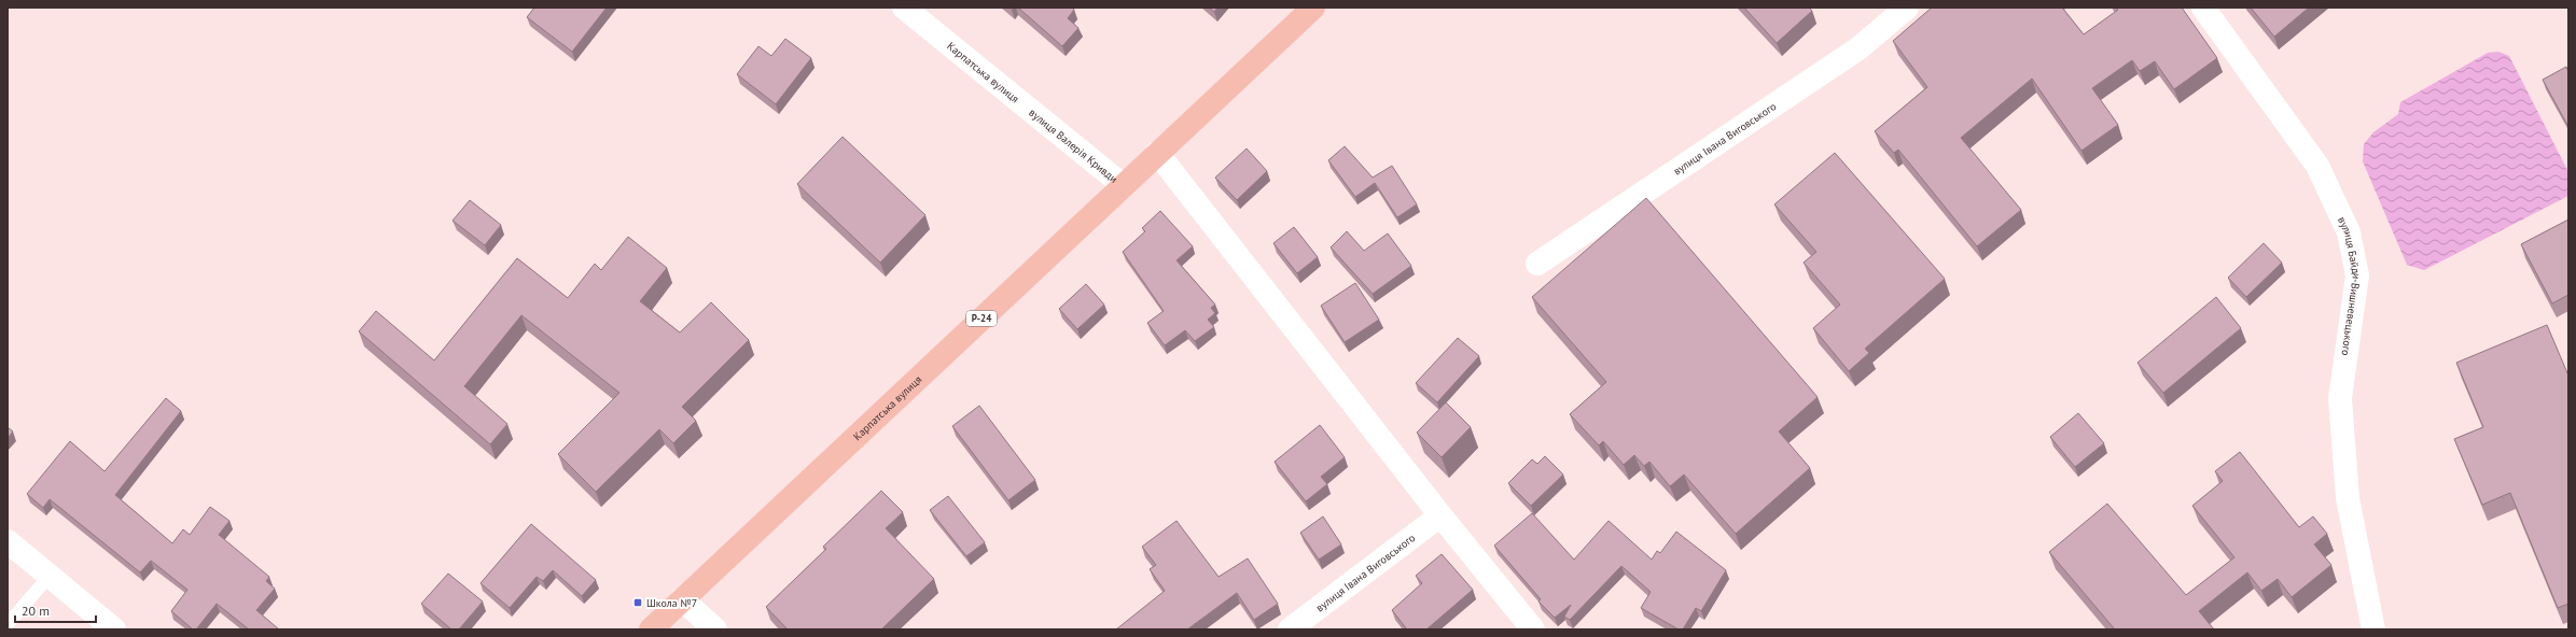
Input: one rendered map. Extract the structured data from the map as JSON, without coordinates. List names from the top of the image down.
{
  "streets": {
    "main road": ["Карпатська вулиця", "Р-24"],
    "street": ["вулиця Івана Виговського", "вулиця Валерія Кривди", "вулиця Байди-Вишневецького"]
  },
  "crossings": [
    ["Карпатська вулиця", "вулиця Валерія Кривди"]
  ],
  "places": {
    "transit": ["Школа №7"]
  },
  "scale_bar": "20 m"
}
